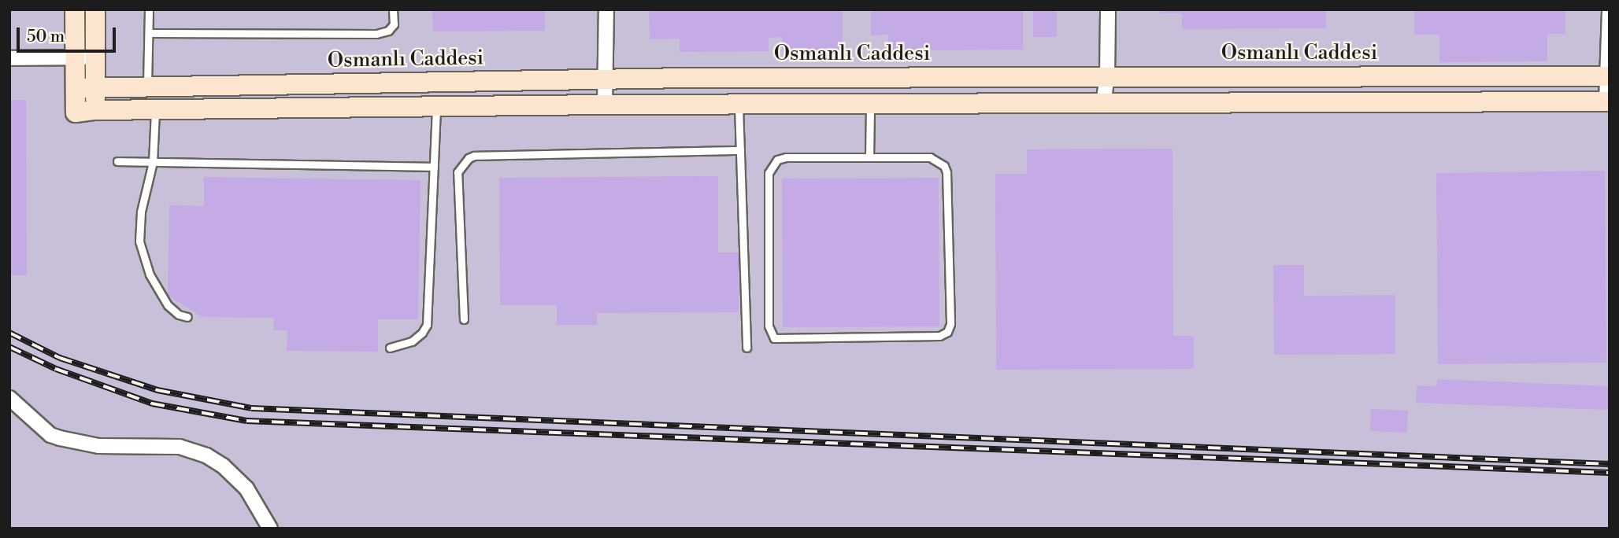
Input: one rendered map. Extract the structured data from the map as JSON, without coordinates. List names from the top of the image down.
{
  "streets": {
    "street": ["Osmanlı Caddesi"]
  },
  "scale_bar": "50 m"
}
